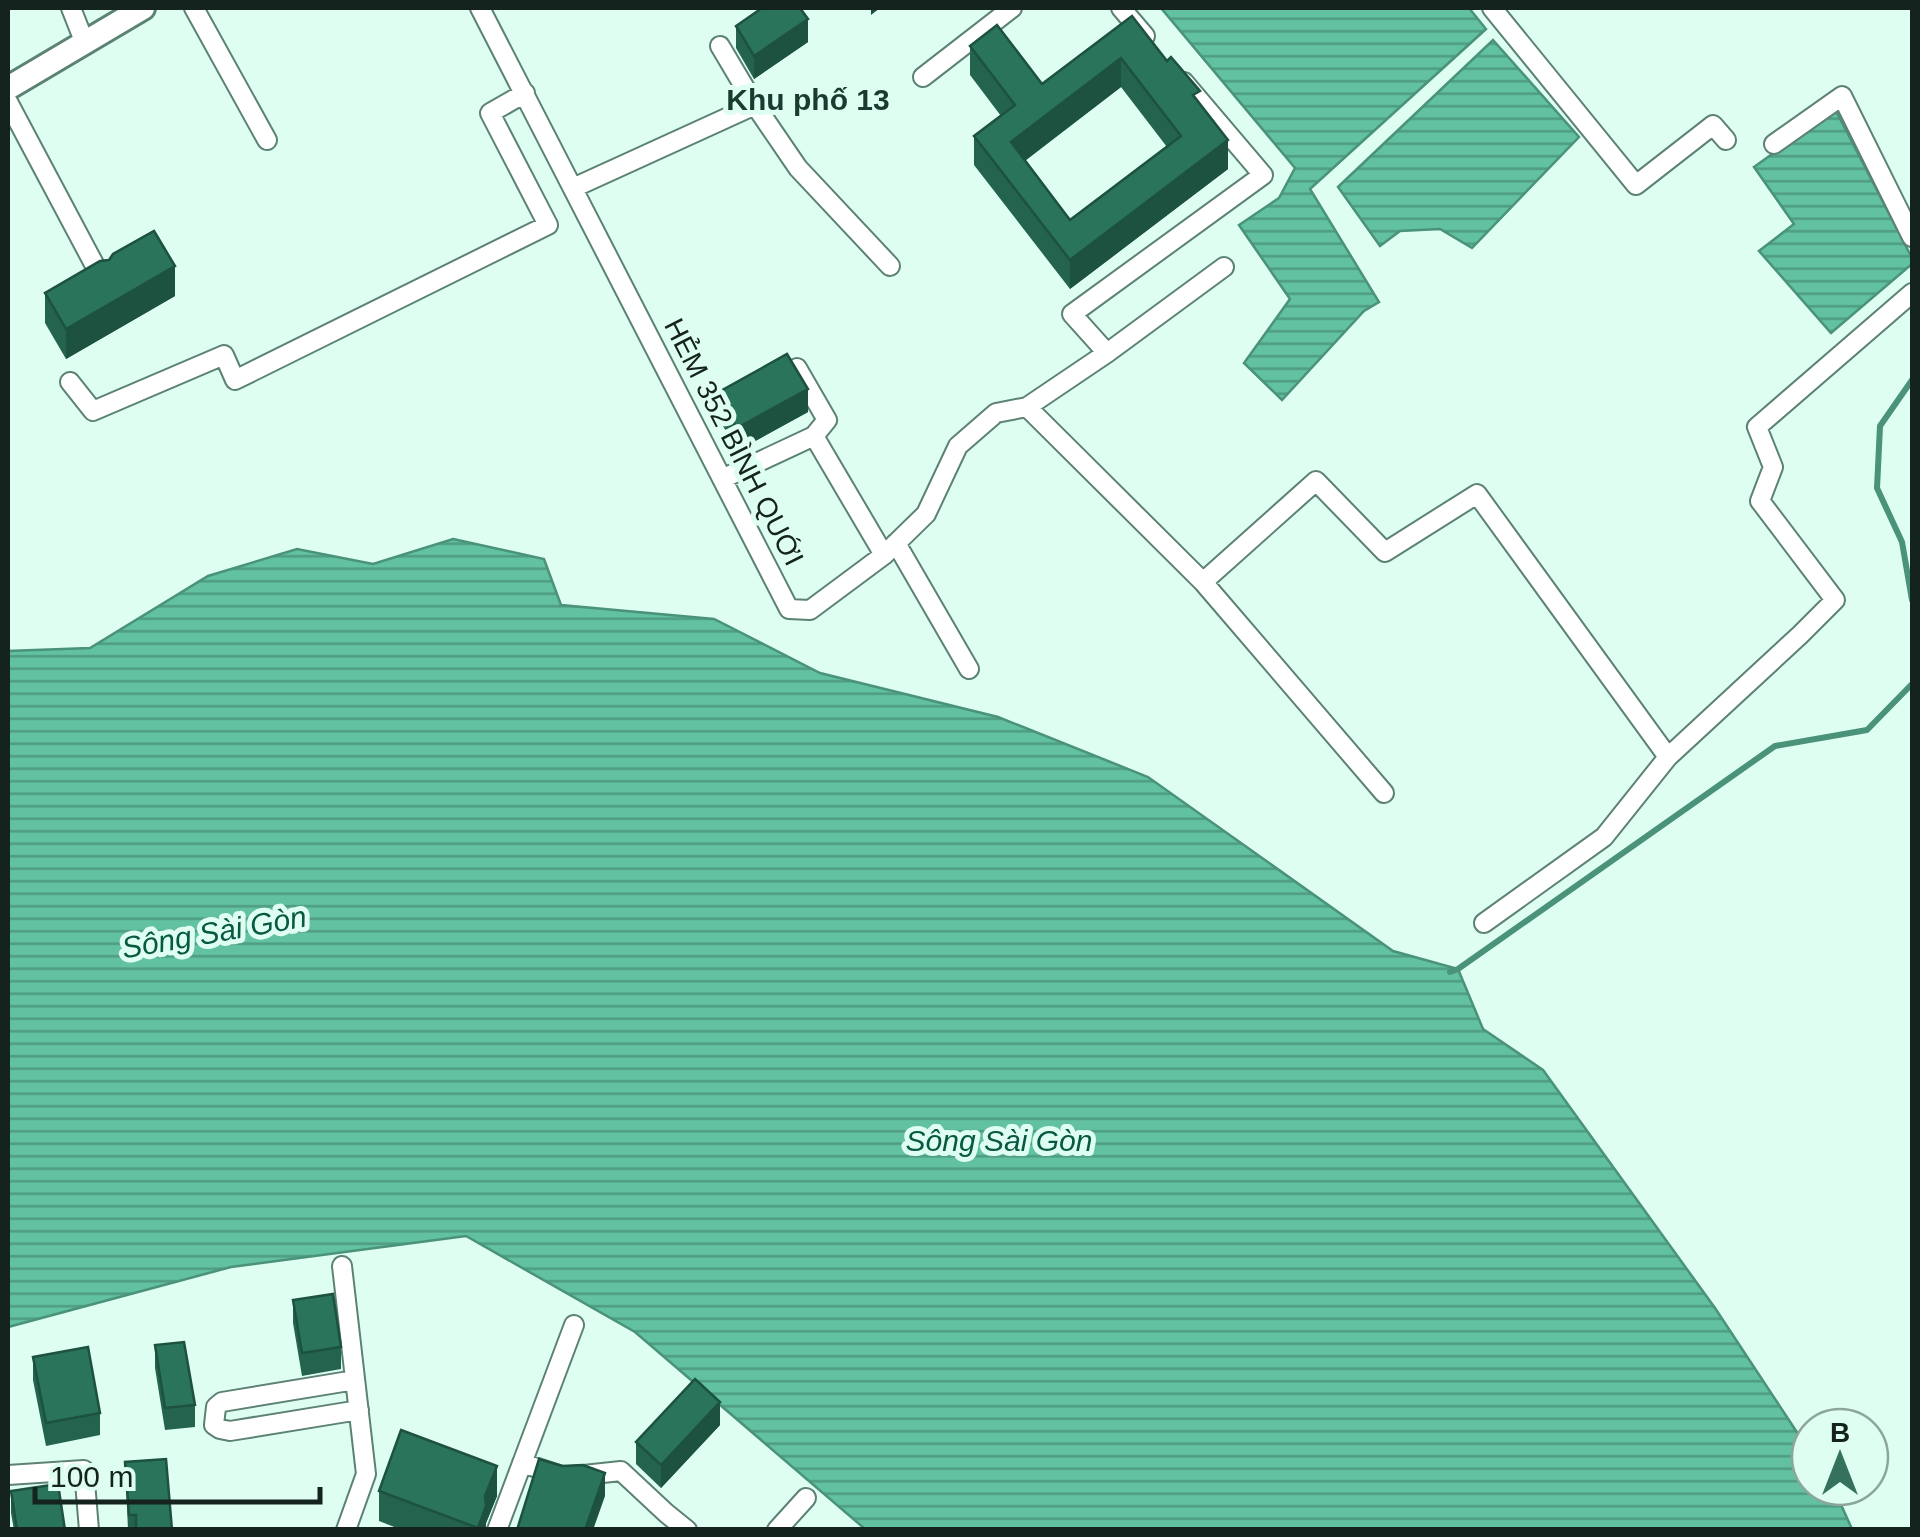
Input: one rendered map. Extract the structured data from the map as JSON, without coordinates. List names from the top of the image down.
{
  "streets": {
    "street": ["HẺM 352 BÌNH QUỚI"]
  },
  "districts": ["Khu phố 13"],
  "water": ["Sông Sài Gòn"],
  "scale_bar": "100 m",
  "north": "top"
}
